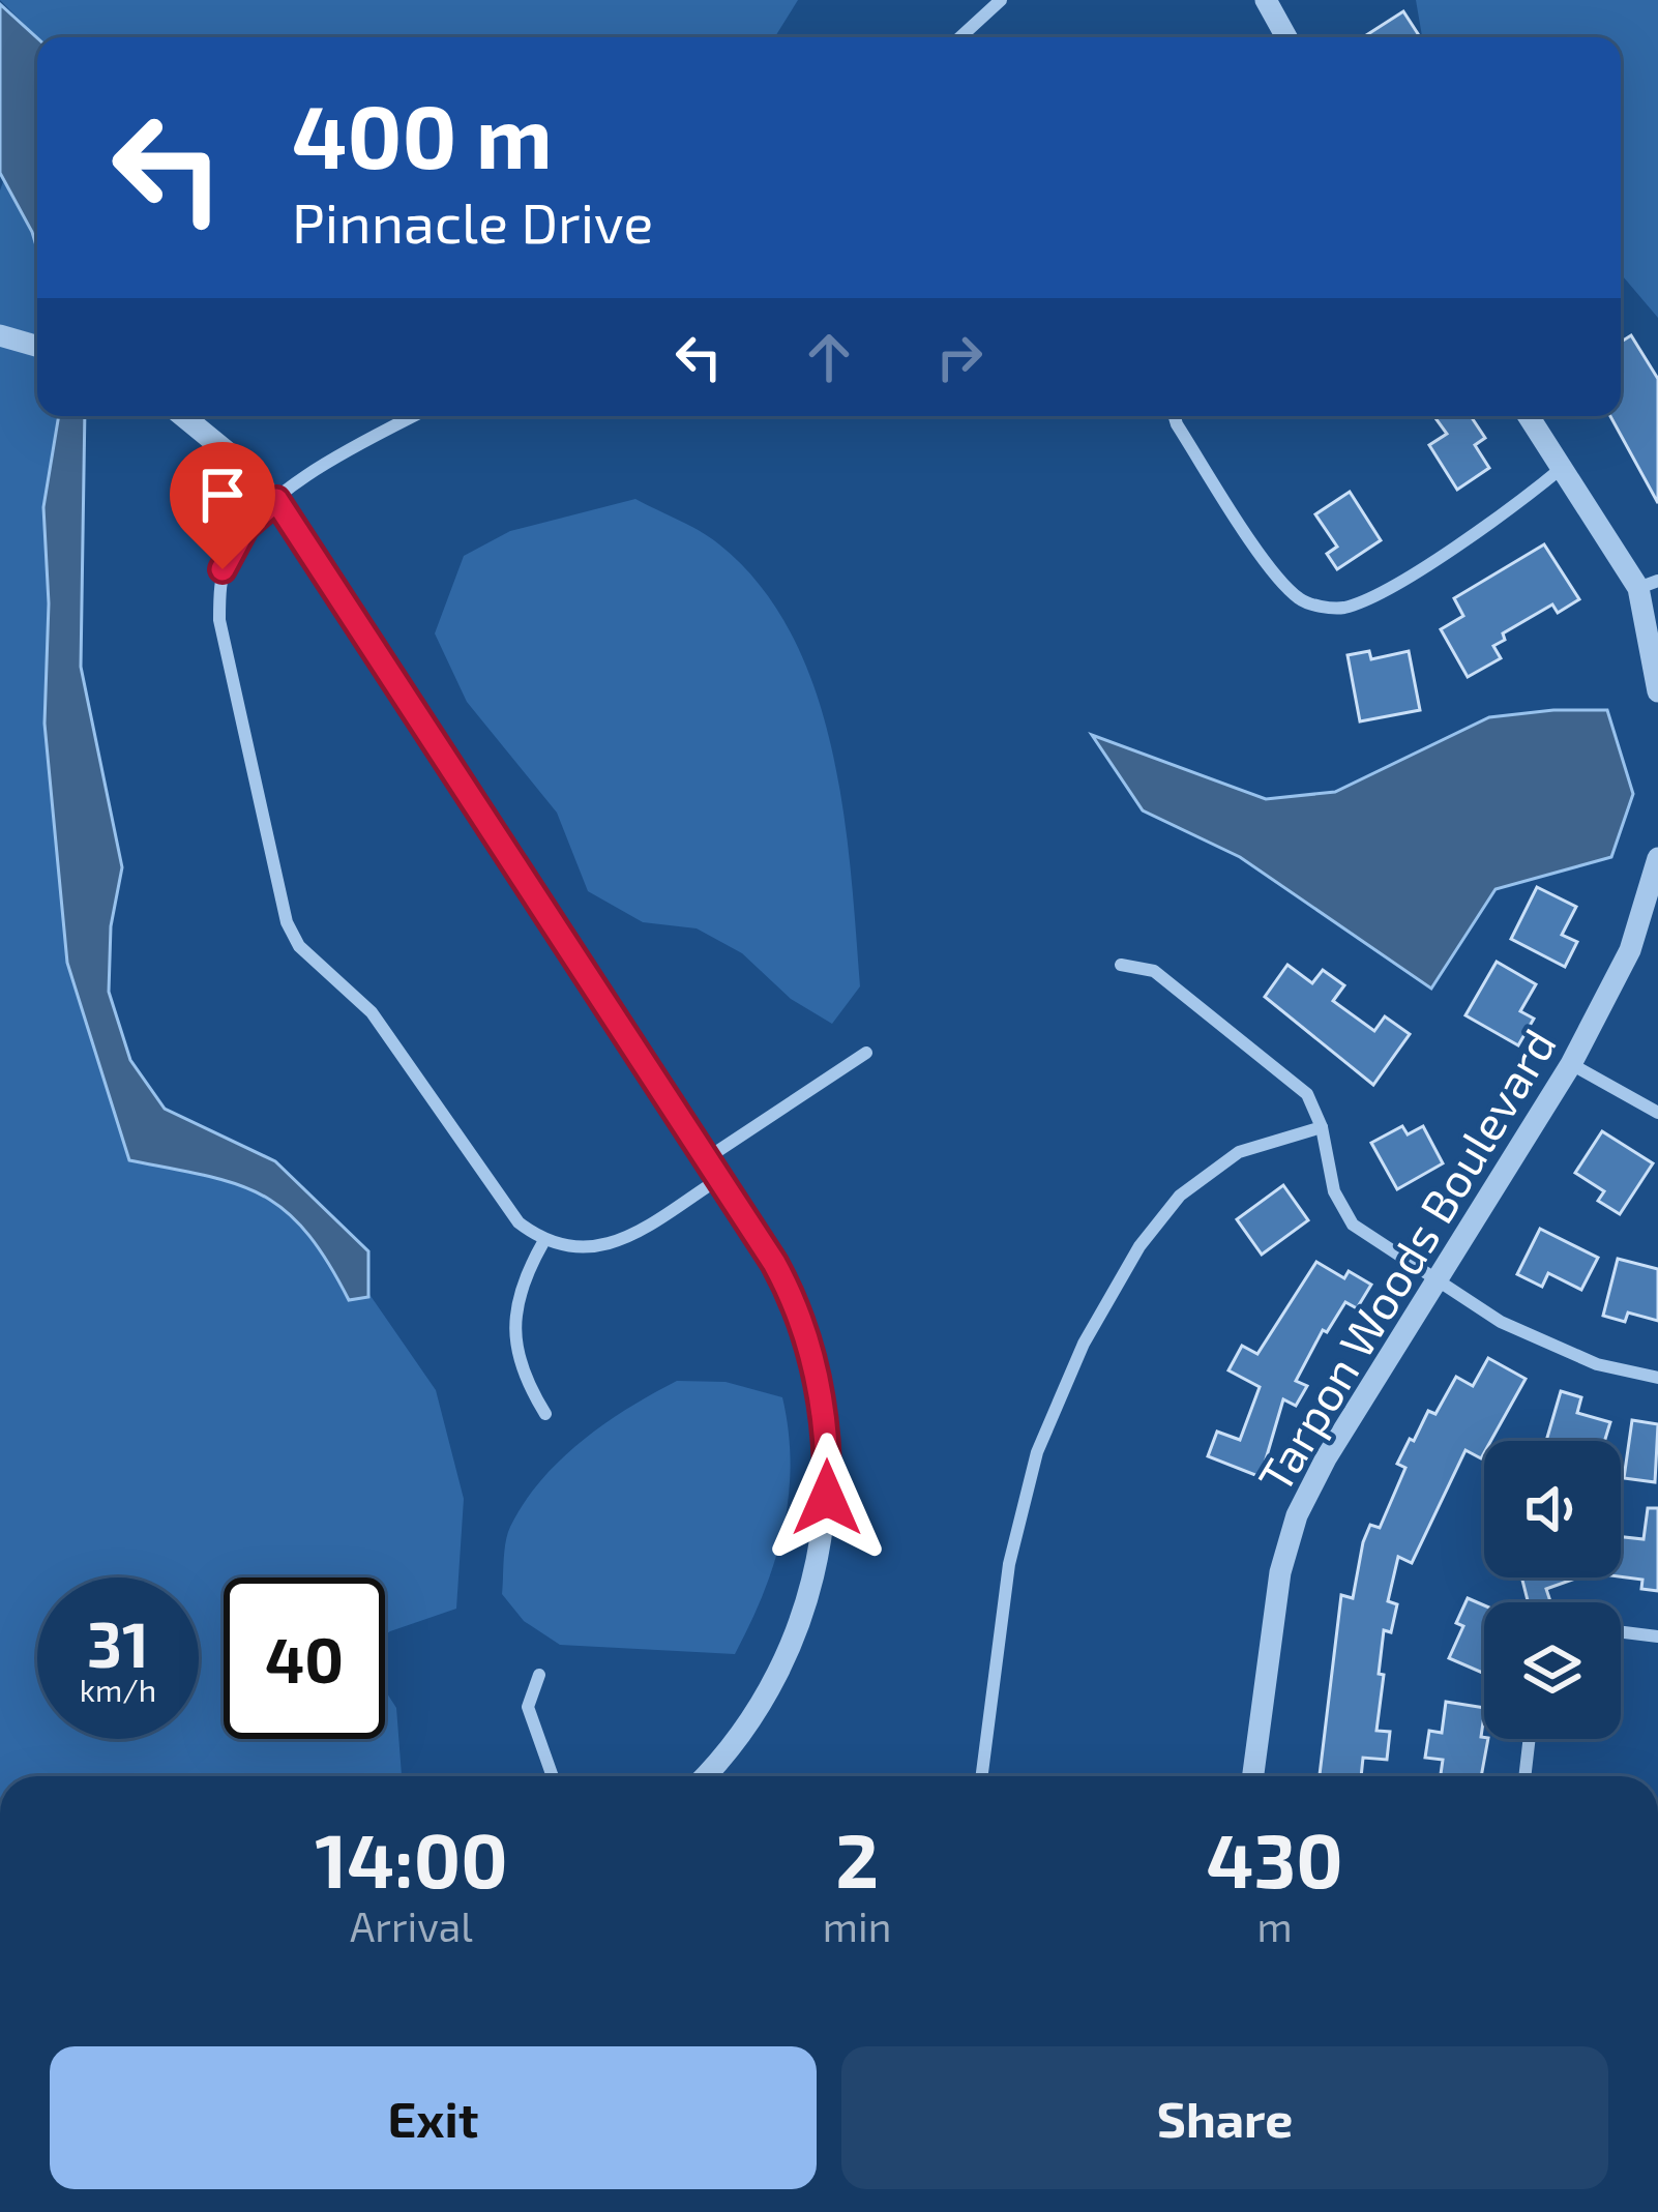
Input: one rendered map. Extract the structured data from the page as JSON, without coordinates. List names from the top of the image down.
{
  "streets": {
    "street": ["Tarpon Woods Boulevard"]
  },
  "page": {
    "turn": ["400 m", "Pinnacle Drive"],
    "speed": "31 km/h",
    "limit": "40",
    "eta": [
      "14:00",
      "Arrival",
      "2",
      "min",
      "430",
      "m"
    ],
    "buttons": ["Exit", "Share"]
  }
}
